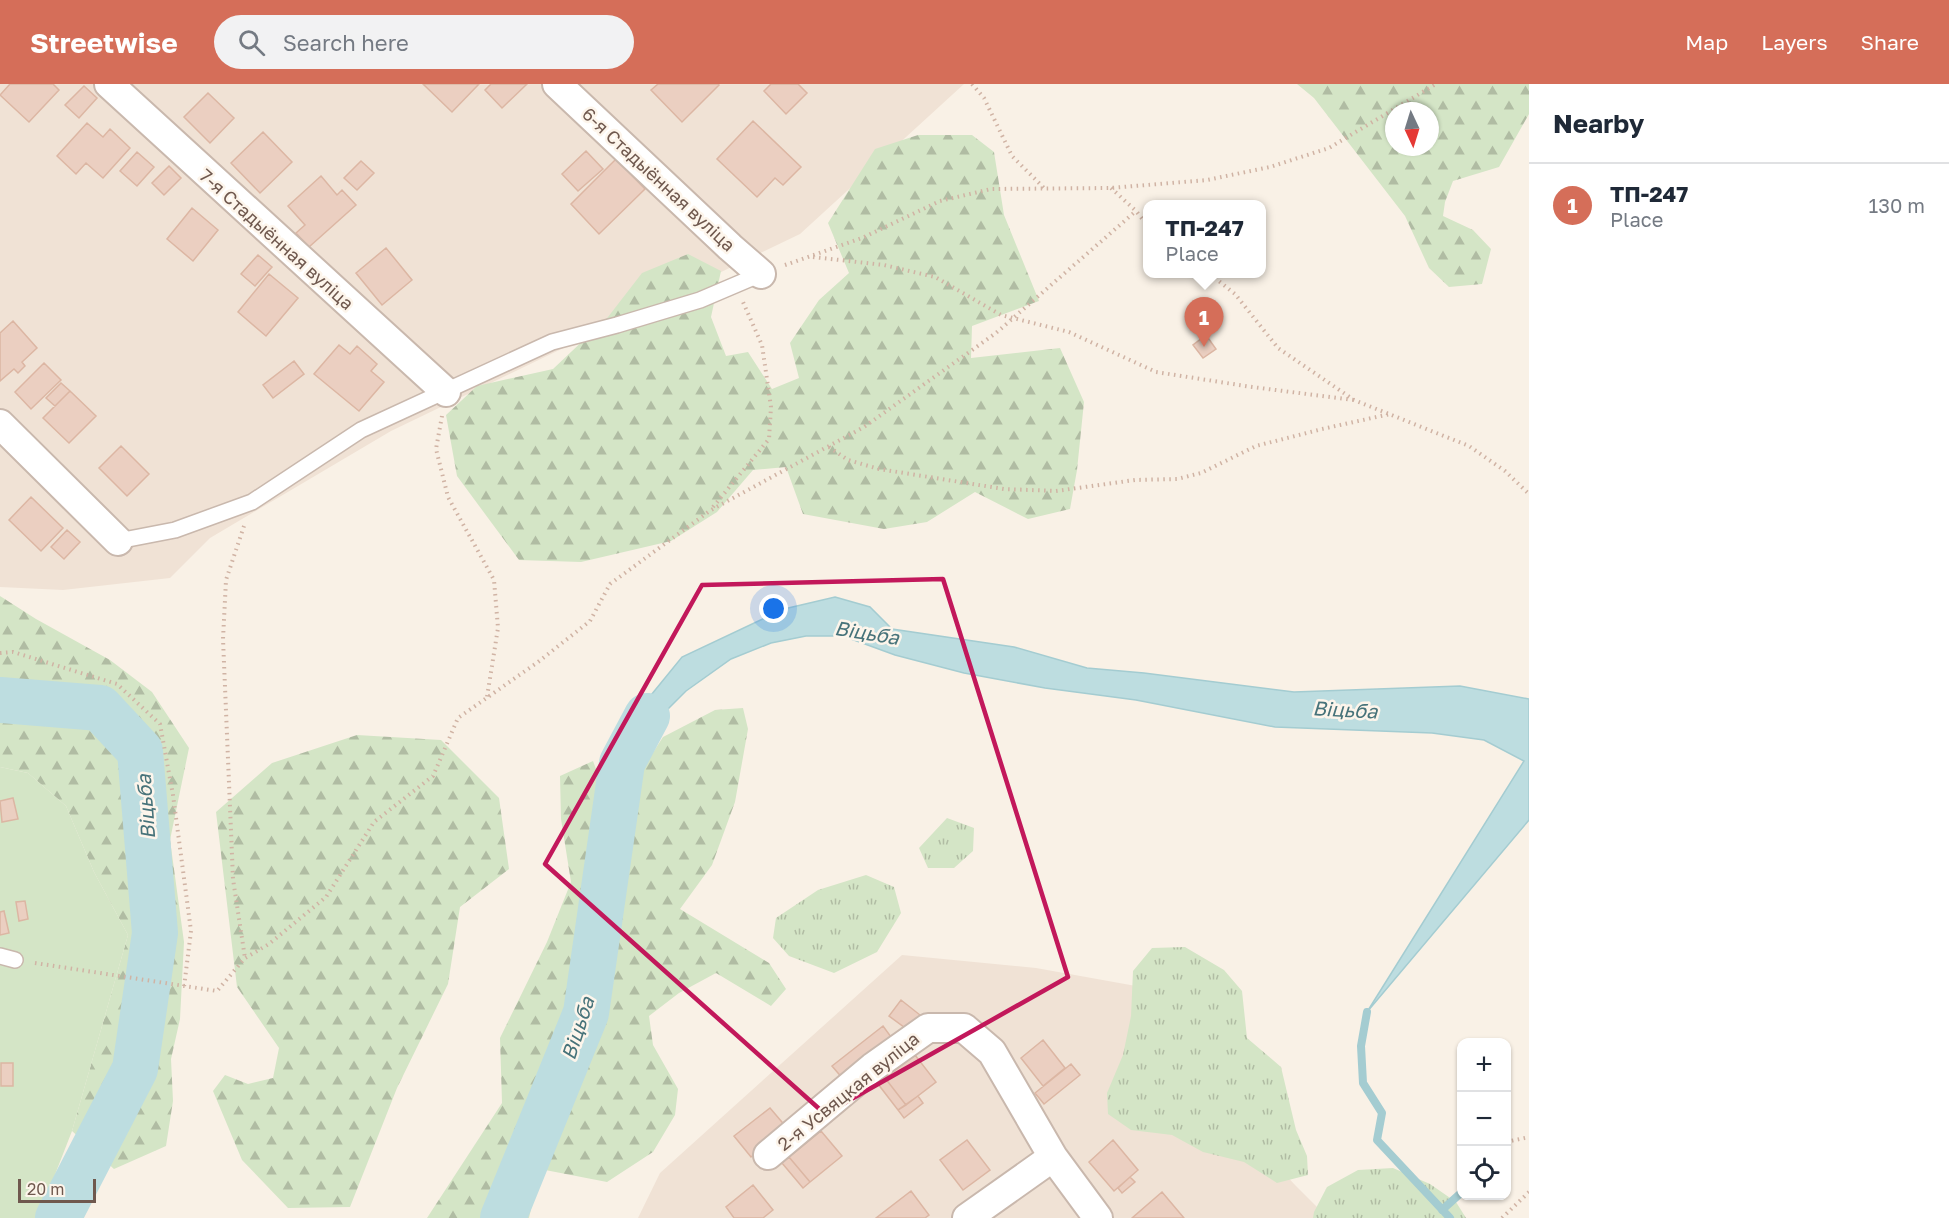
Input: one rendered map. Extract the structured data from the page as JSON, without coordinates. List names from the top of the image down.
{
  "streets": {
    "street": ["6-я Стадыённая вуліца", "7-я Стадыённая вуліца", "2-я Усвяцкая вуліца"]
  },
  "water": ["Віцьба"],
  "scale_bar": "20 m",
  "north": "bottom",
  "page": {
    "header": "Streetwise",
    "search": "Search here",
    "nav": ["Map", "Layers", "Share"],
    "heading": "Nearby",
    "list": [
      {
        "mark": "1",
        "name": "ТП-247",
        "note": "Place",
        "value": "130 m"
      }
    ],
    "popup": ["ТП-247", "Place"],
    "pins": "1",
    "map_buttons": ["+", "−"],
    "scale": "20 m"
  }
}
